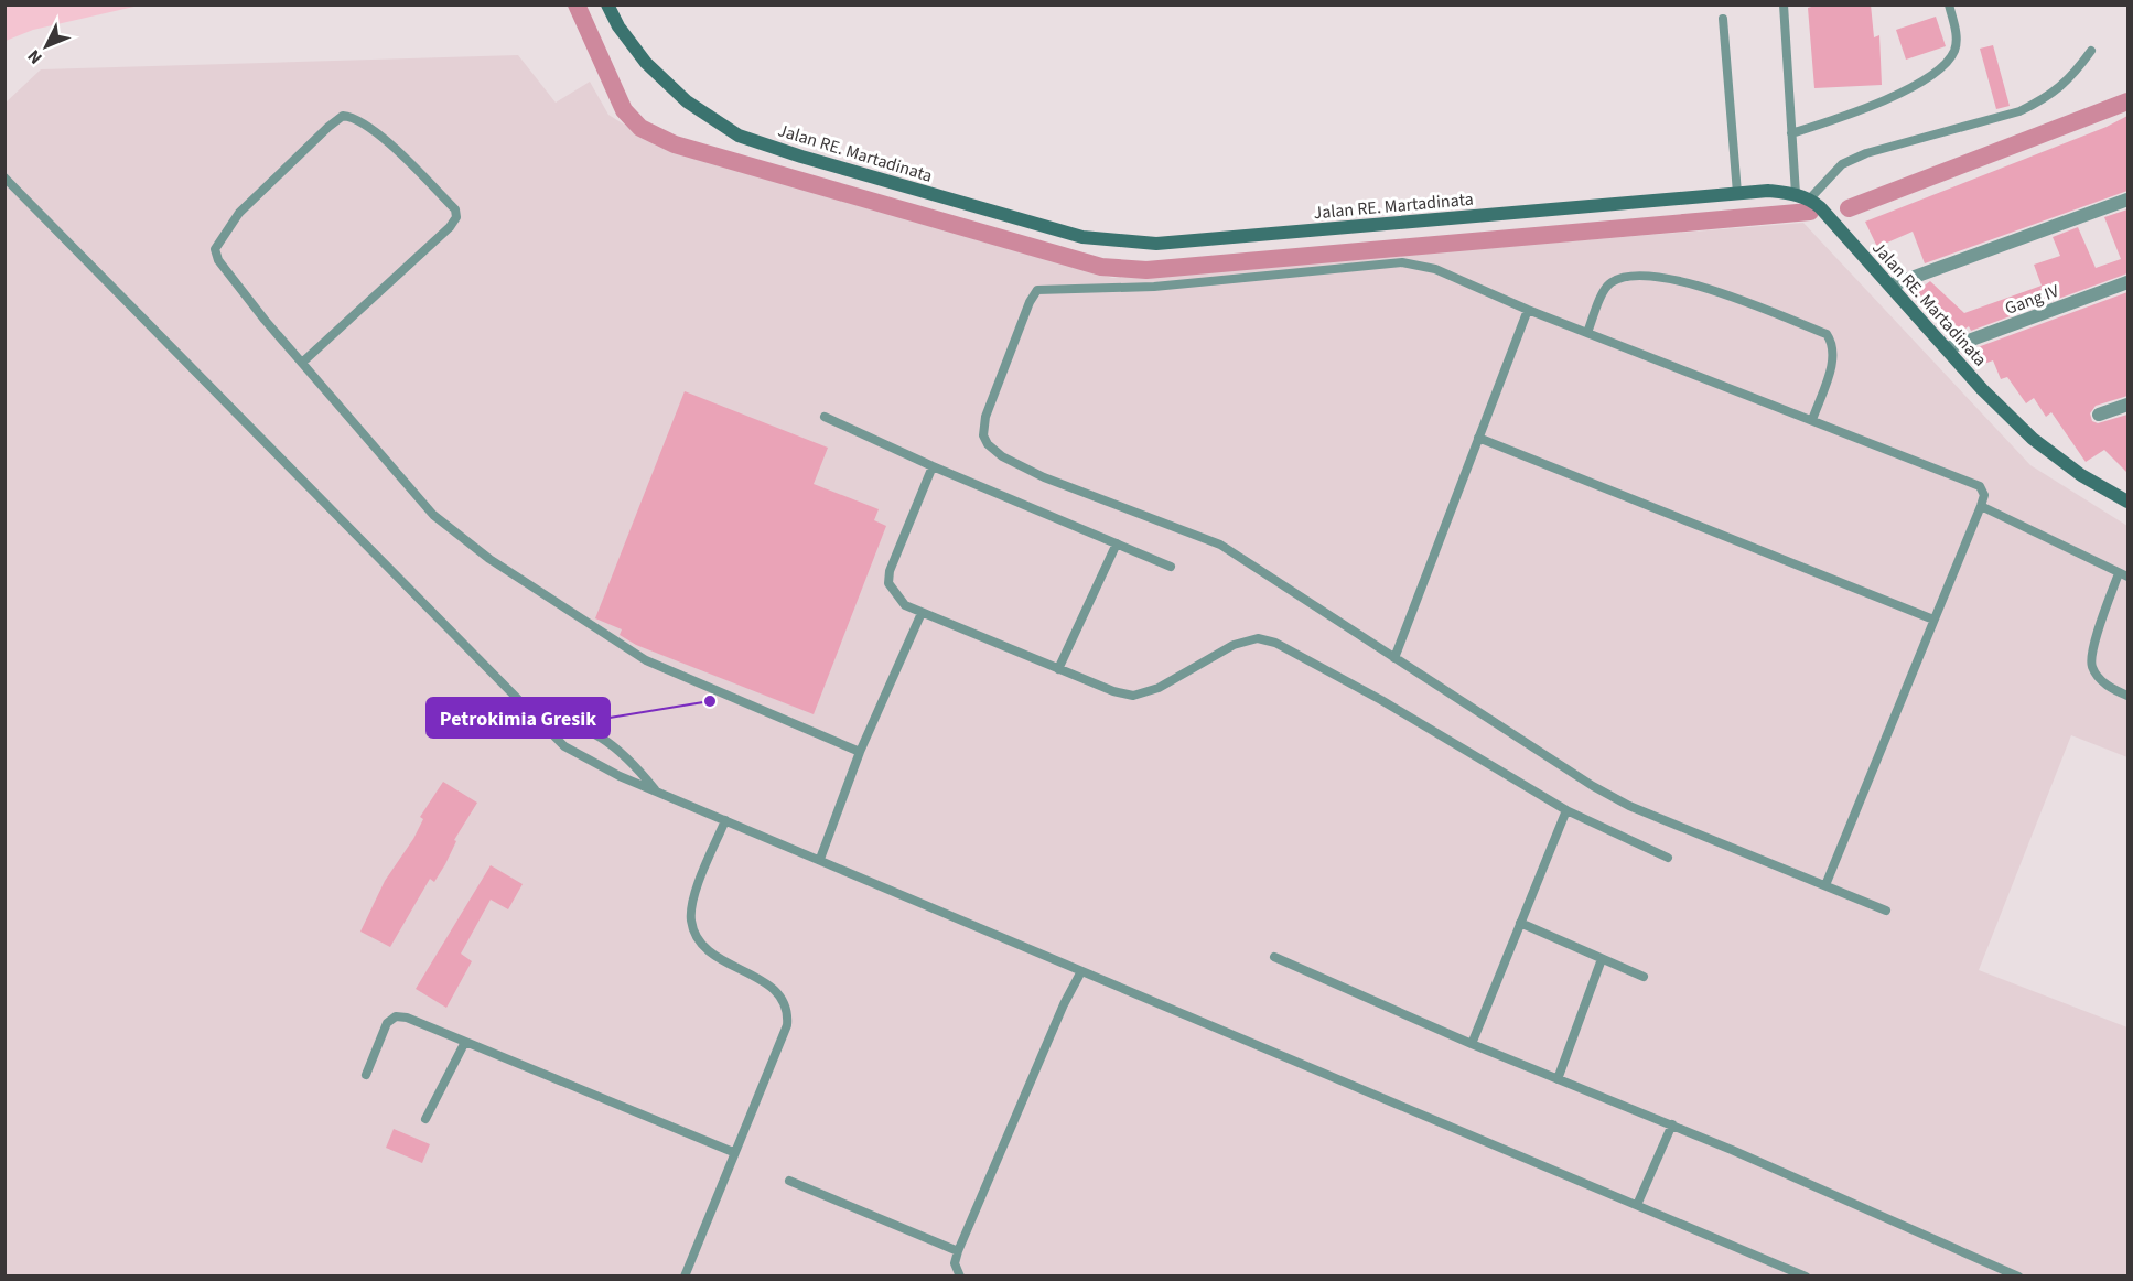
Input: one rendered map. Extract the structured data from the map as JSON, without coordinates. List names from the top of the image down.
{
  "streets": {
    "main road": ["Jalan RE. Martadinata"],
    "street": ["Gang IV"]
  },
  "crossings": [
    ["Jalan RE. Martadinata", "Gang IV"]
  ],
  "places": ["Petrokimia Gresik"],
  "north": "bottom left"
}
